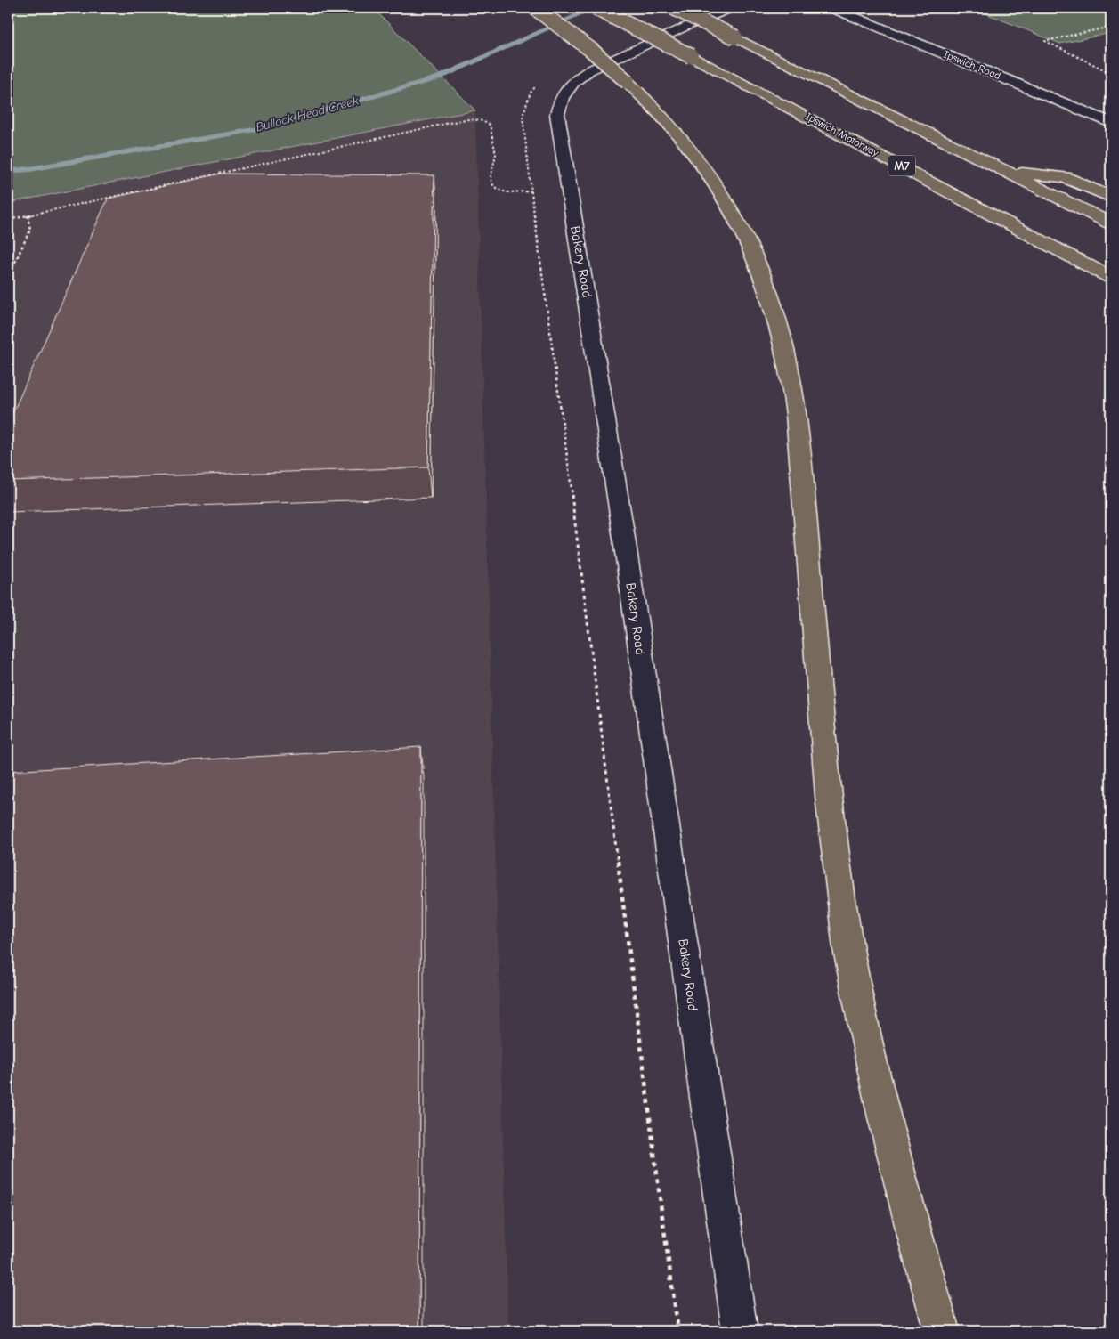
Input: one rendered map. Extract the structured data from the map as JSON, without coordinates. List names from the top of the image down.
{
  "streets": {
    "highway": ["Ipswich Motorway", "M7"],
    "street": ["Ipswich Road", "Bakery Road"]
  },
  "water": ["Bullock Head Creek"]
}
